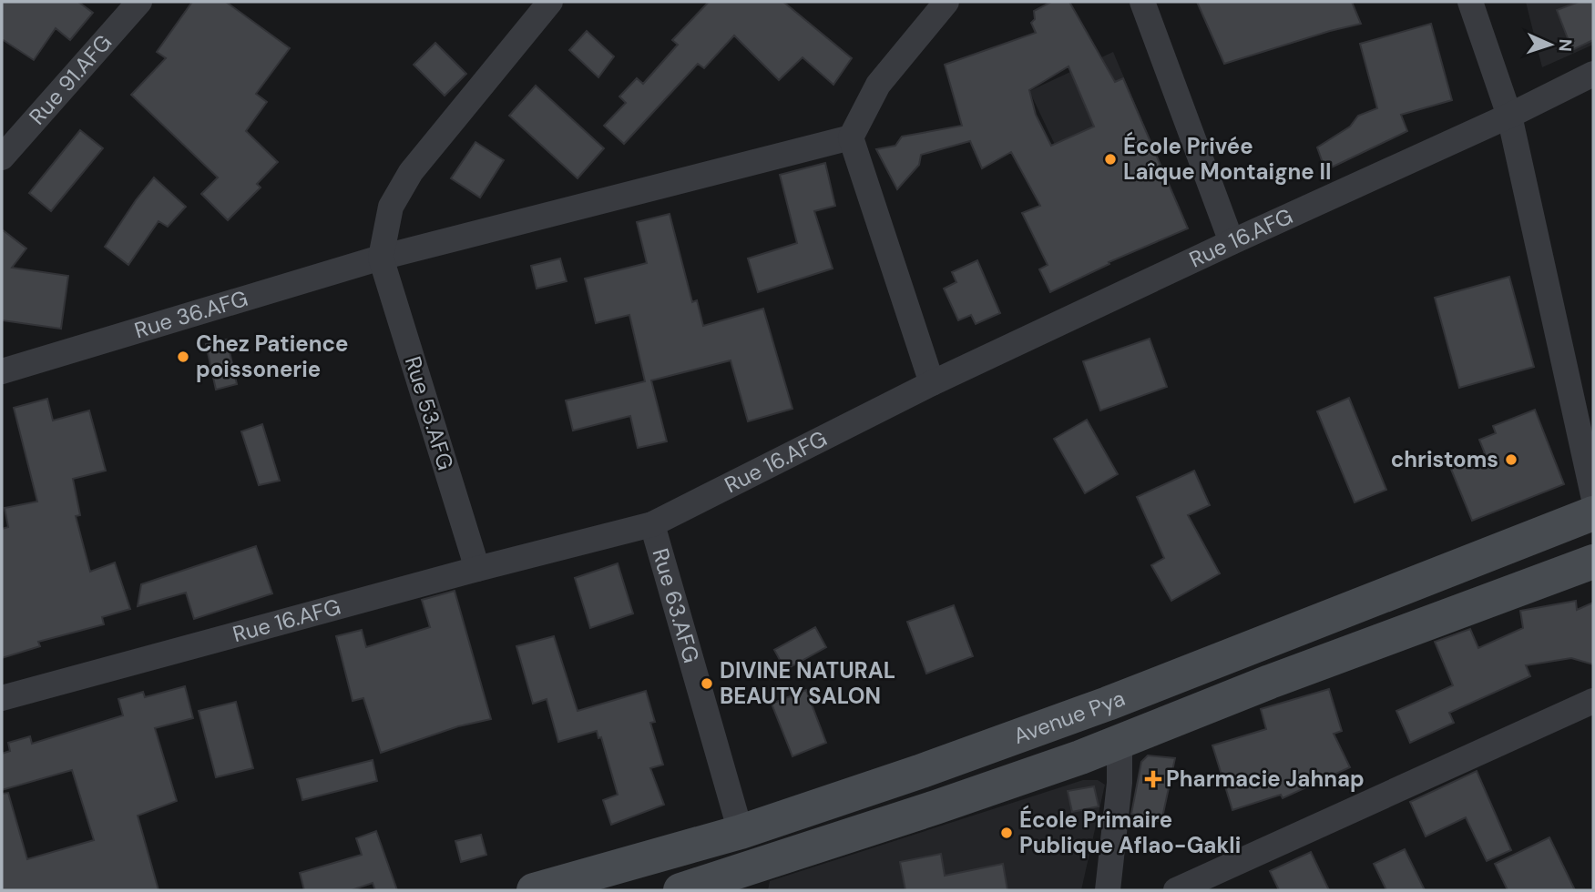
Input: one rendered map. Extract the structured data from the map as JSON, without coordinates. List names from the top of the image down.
{
  "streets": {
    "main road": ["Avenue Pya"],
    "street": [
      "Rue 91.AFG",
      "Rue 16.AFG",
      "Rue 36.AFG",
      "Rue 53.AFG",
      "Rue 63.AFG"
    ]
  },
  "crossings": [
    ["Rue 16.AFG", "Rue 53.AFG"],
    ["Rue 16.AFG", "Rue 63.AFG"],
    ["Rue 36.AFG", "Rue 53.AFG"],
    ["Rue 63.AFG", "Avenue Pya"]
  ],
  "places": {
    "other": [
      "École Privée Laîque Montaigne II",
      "Chez Patience poissonerie",
      "christoms",
      "DIVINE NATURAL BEAUTY SALON",
      "École Primaire Publique Aflao-Gakli"
    ],
    "health": ["Pharmacie Jahnap"]
  },
  "north": "right"
}
